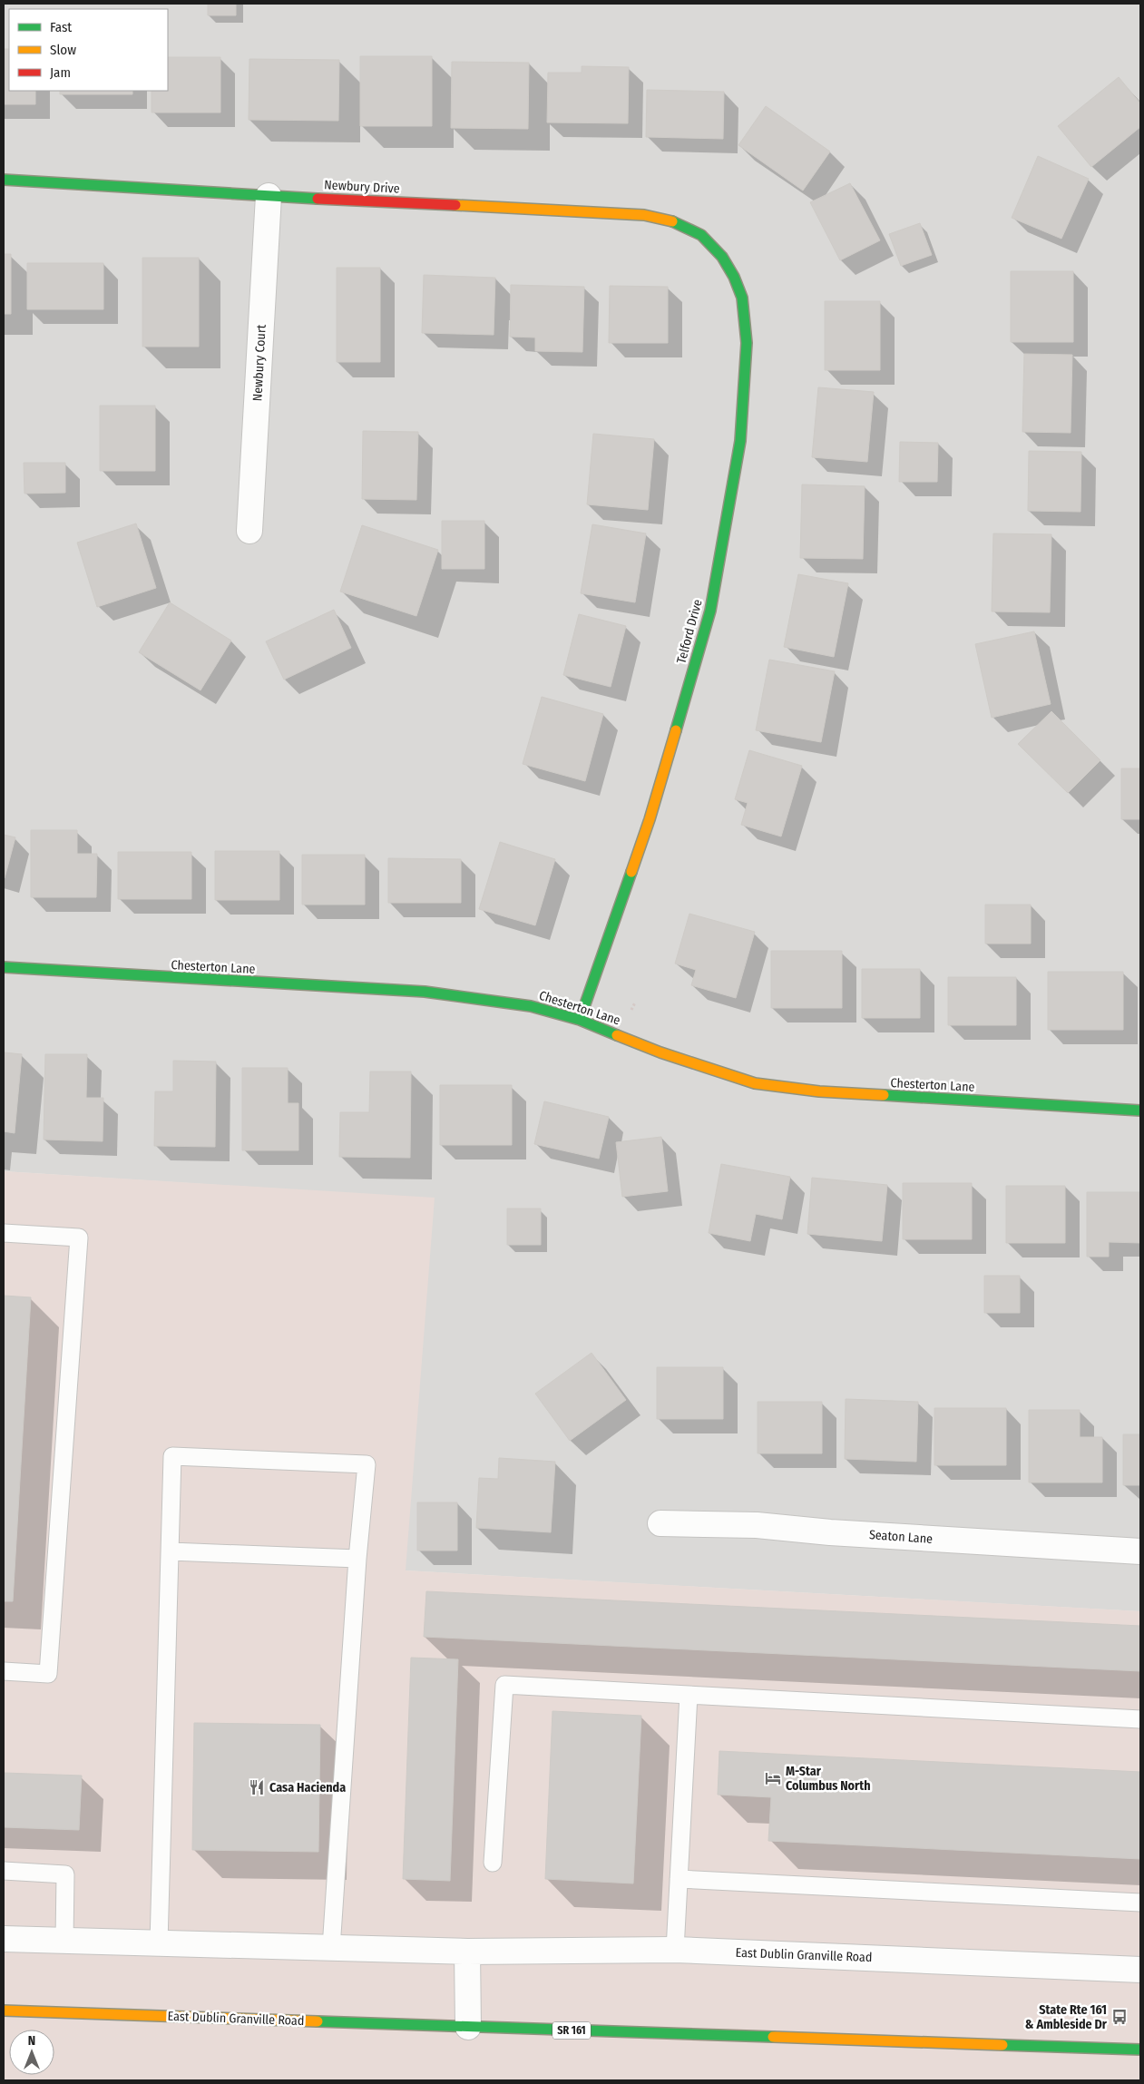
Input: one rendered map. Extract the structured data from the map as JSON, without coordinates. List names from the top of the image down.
{
  "streets": {
    "street": [
      "Newbury Drive",
      "Newbury Court",
      "Telford Drive",
      "Chesterton Lane",
      "Seaton Lane",
      "East Dublin Granville Road",
      "SR 161"
    ]
  },
  "crossings": [
    ["Newbury Drive", "Newbury Court"],
    ["Newbury Drive", "Telford Drive"],
    ["Telford Drive", "Chesterton Lane"]
  ],
  "places": {
    "hotel": ["M-Star Columbus North"],
    "restaurant": ["Casa Hacienda"],
    "bus stop": ["State Rte 161 & Ambleside Dr"]
  },
  "legend": ["Fast", "Slow", "Jam"],
  "north": "top"
}
